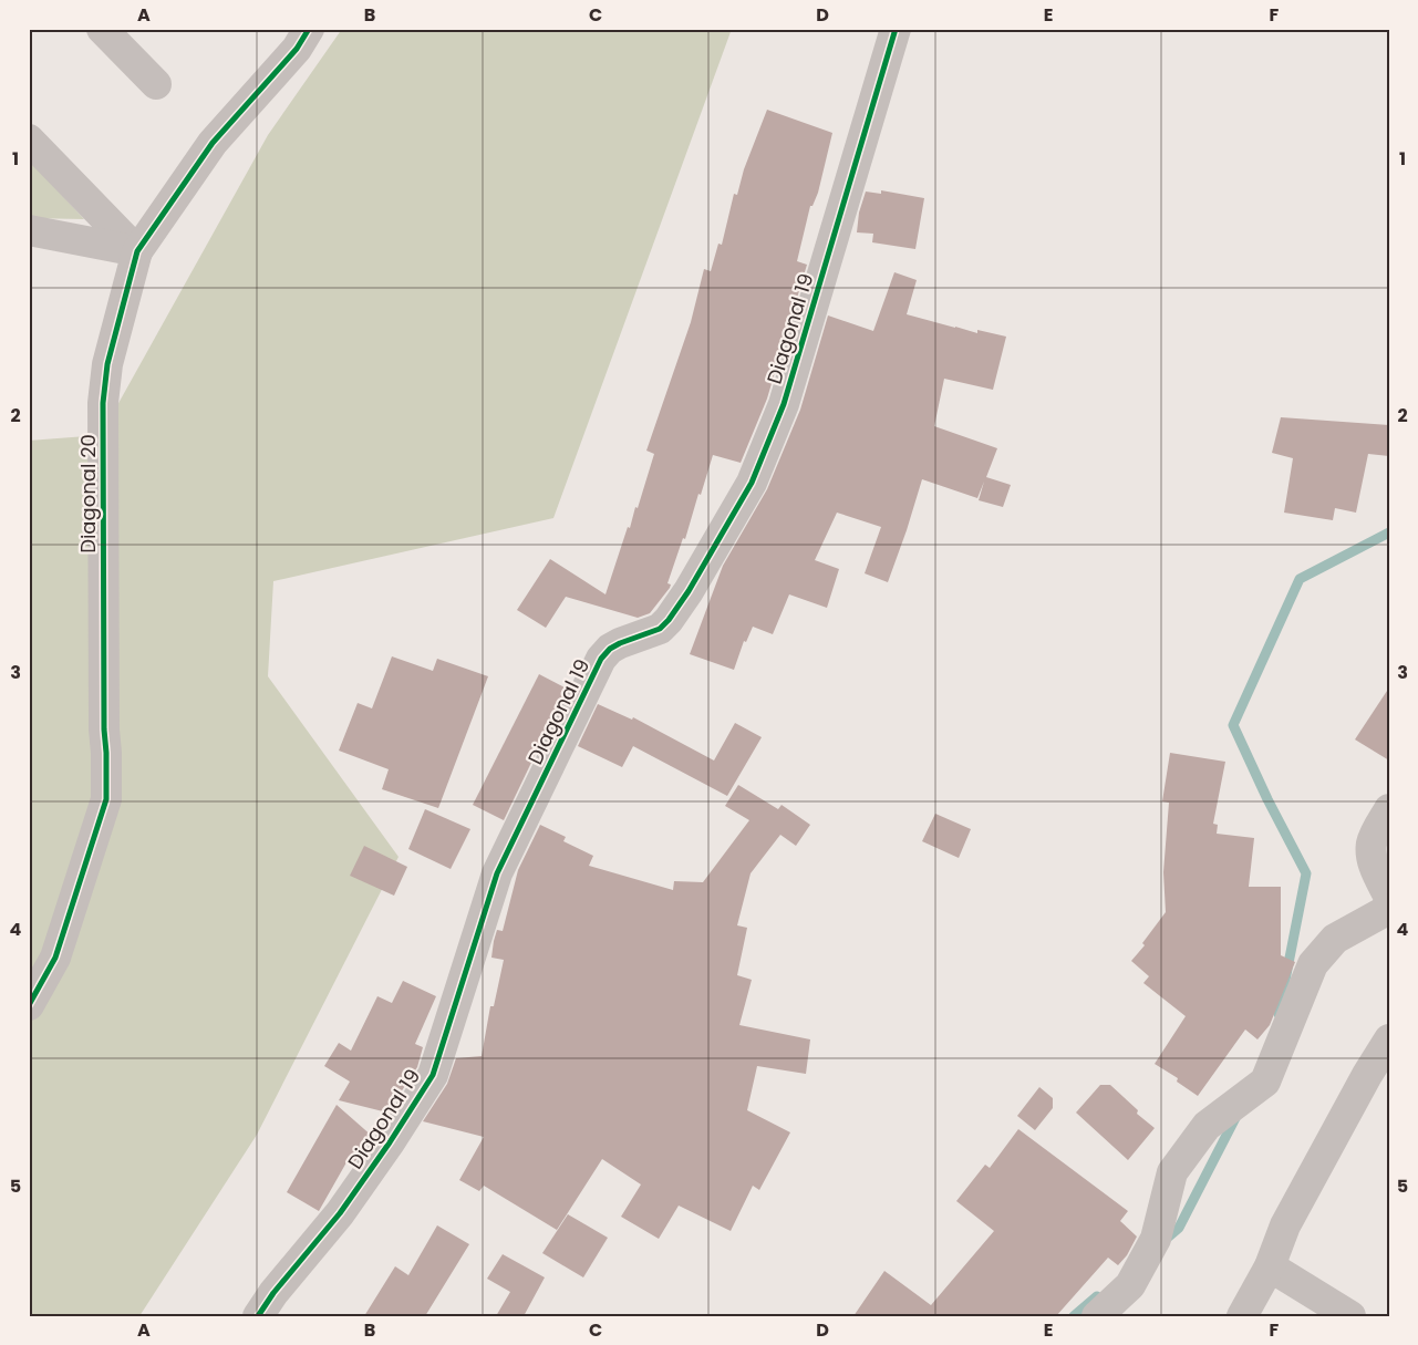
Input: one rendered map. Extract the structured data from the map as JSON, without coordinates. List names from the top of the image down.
{
  "streets": {
    "street": ["Diagonal 19", "Diagonal 20"]
  },
  "grid": {
    "columns": [
      "A",
      "B",
      "C",
      "D",
      "E",
      "F"
    ],
    "rows": [
      "1",
      "2",
      "3",
      "4",
      "5"
    ]
  }
}
